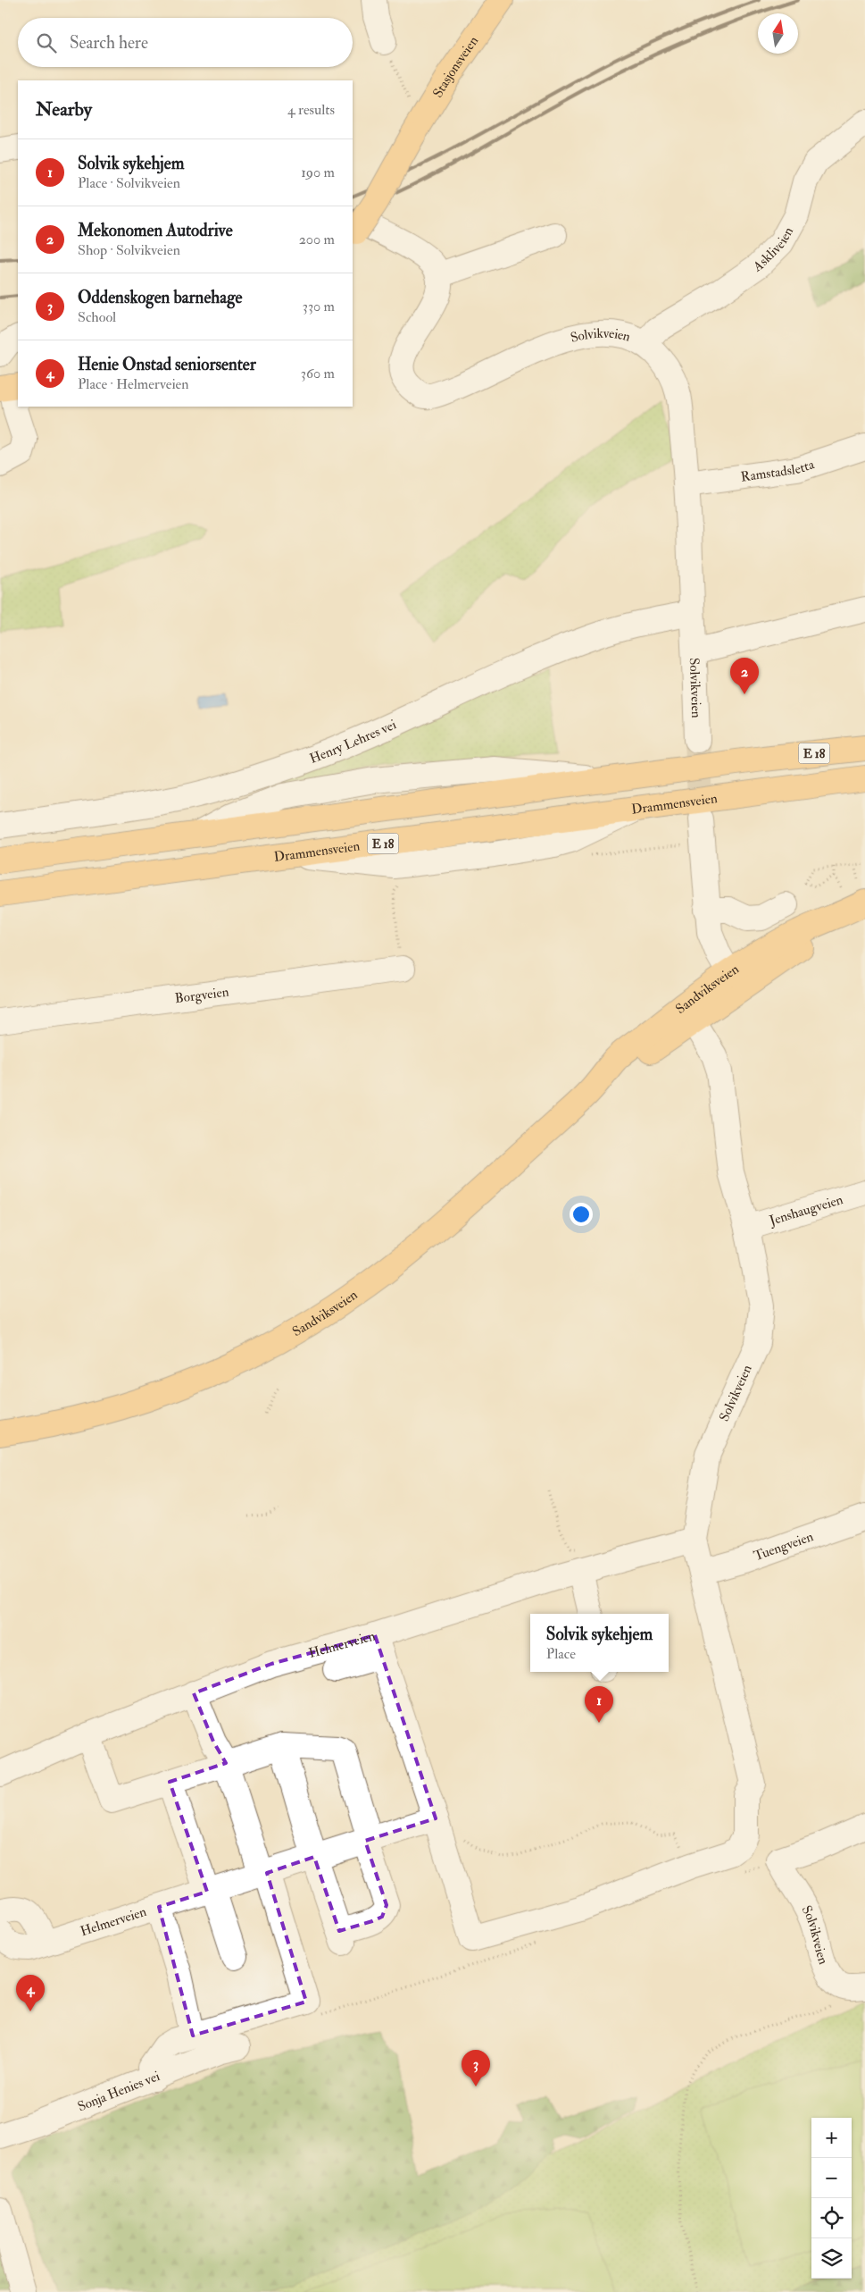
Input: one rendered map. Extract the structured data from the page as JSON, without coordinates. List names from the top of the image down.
{
  "streets": {
    "main road": [
      "Stasjonsveien",
      "E 18",
      "Drammensveien",
      "Sandviksveien"
    ],
    "street": [
      "Askliveien",
      "Solvikveien",
      "Ramstadsletta",
      "Henry Lehres vei",
      "Borgveien",
      "Jenshaugveien",
      "Tuengveien",
      "Helmerveien",
      "Sonja Henies vei"
    ]
  },
  "crossings": [
    ["Askliveien", "Solvikveien"],
    ["Solvikveien", "Ramstadsletta"],
    ["Solvikveien", "Henry Lehres vei"],
    ["Solvikveien", "Sandviksveien"],
    ["Solvikveien", "Jenshaugveien"],
    ["Solvikveien", "Tuengveien"],
    ["Solvikveien", "Helmerveien"]
  ],
  "north": "top",
  "page": {
    "search": "Search here",
    "heading": ["Nearby", "4 results"],
    "list": [
      {
        "mark": "1",
        "name": "Solvik sykehjem",
        "note": "Place · Solvikveien",
        "value": "190 m"
      },
      {
        "mark": "2",
        "name": "Mekonomen Autodrive",
        "note": "Shop · Solvikveien",
        "value": "200 m"
      },
      {
        "mark": "3",
        "name": "Oddenskogen barnehage",
        "note": "School",
        "value": "330 m"
      },
      {
        "mark": "4",
        "name": "Henie Onstad seniorsenter",
        "note": "Place · Helmerveien",
        "value": "360 m"
      }
    ],
    "pins": [
      "2",
      "1",
      "4",
      "3"
    ],
    "popup": ["Solvik sykehjem", "Place"],
    "map_buttons": ["+", "−"]
  }
}
